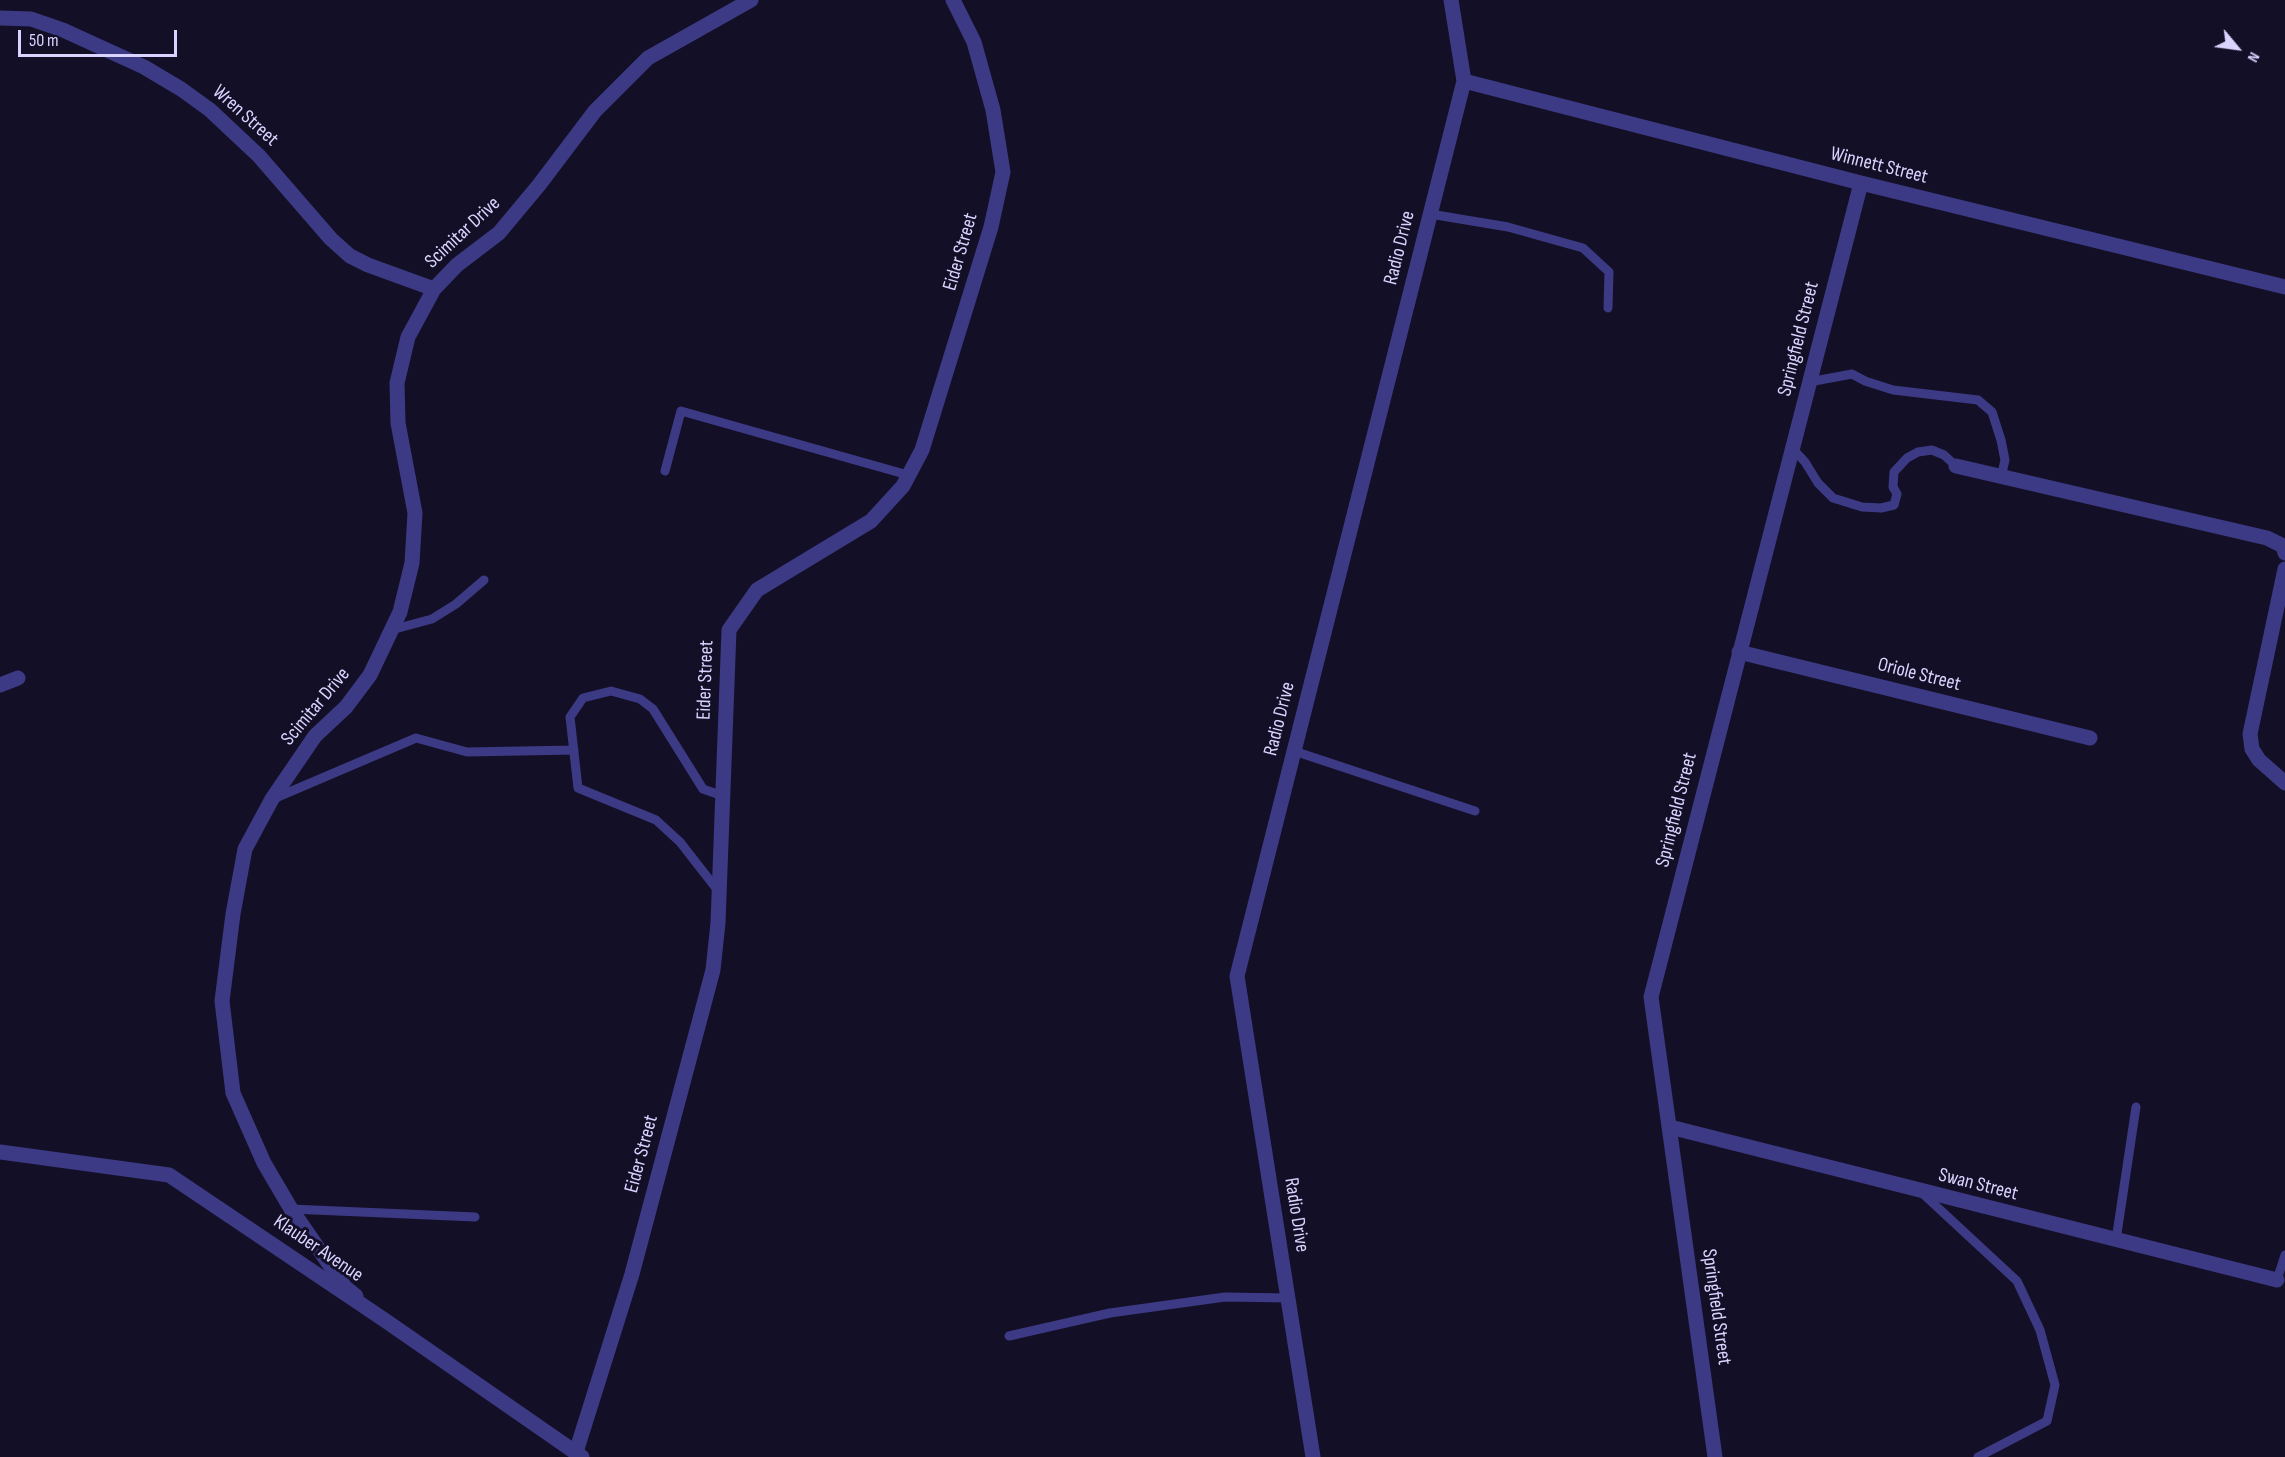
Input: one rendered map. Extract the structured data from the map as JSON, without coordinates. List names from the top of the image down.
{
  "streets": {
    "street": [
      "Wren Street",
      "Winnett Street",
      "Scimitar Drive",
      "Radio Drive",
      "Eider Street",
      "Springfield Street",
      "Oriole Street",
      "Swan Street",
      "Klauber Avenue"
    ]
  },
  "crossings": [
    ["Wren Street", "Scimitar Drive"],
    ["Winnett Street", "Radio Drive"],
    ["Winnett Street", "Springfield Street"],
    ["Scimitar Drive", "Klauber Avenue"],
    ["Eider Street", "Klauber Avenue"],
    ["Springfield Street", "Oriole Street"],
    ["Springfield Street", "Swan Street"]
  ],
  "scale_bar": "50 m",
  "north": "bottom right"
}
